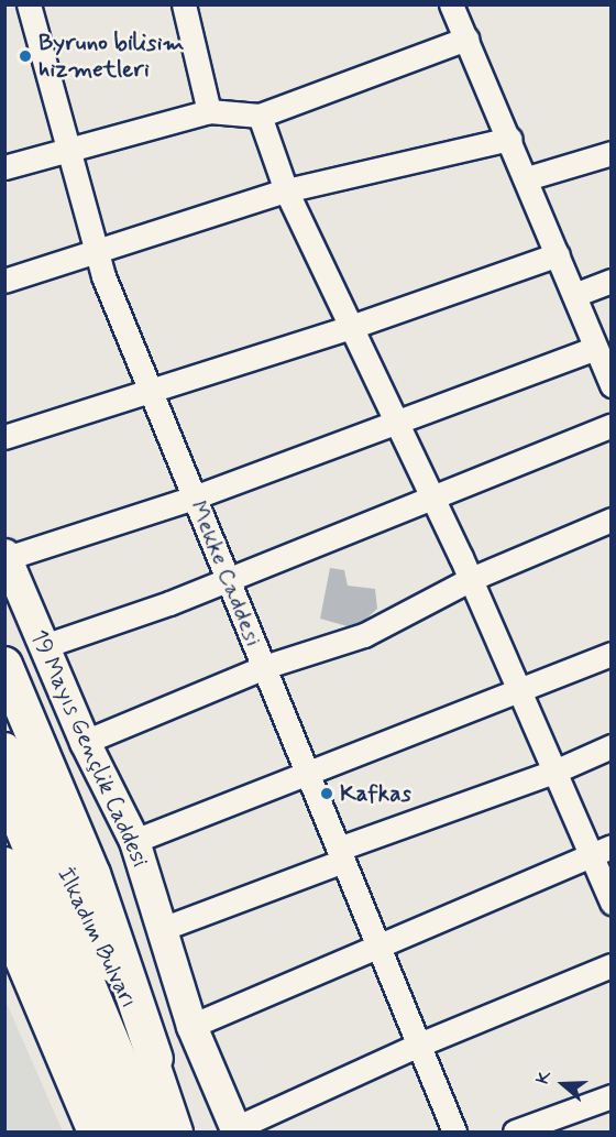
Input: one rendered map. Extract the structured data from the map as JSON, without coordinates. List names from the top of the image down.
{
  "streets": {
    "highway": ["İlkadım Bulvarı"],
    "main road": ["19 Mayıs Gençlik Caddesi"],
    "street": ["Mekke Caddesi"]
  },
  "places": ["Byruno bilisim hizmetleri", "Kafkas"],
  "north": "left"
}
